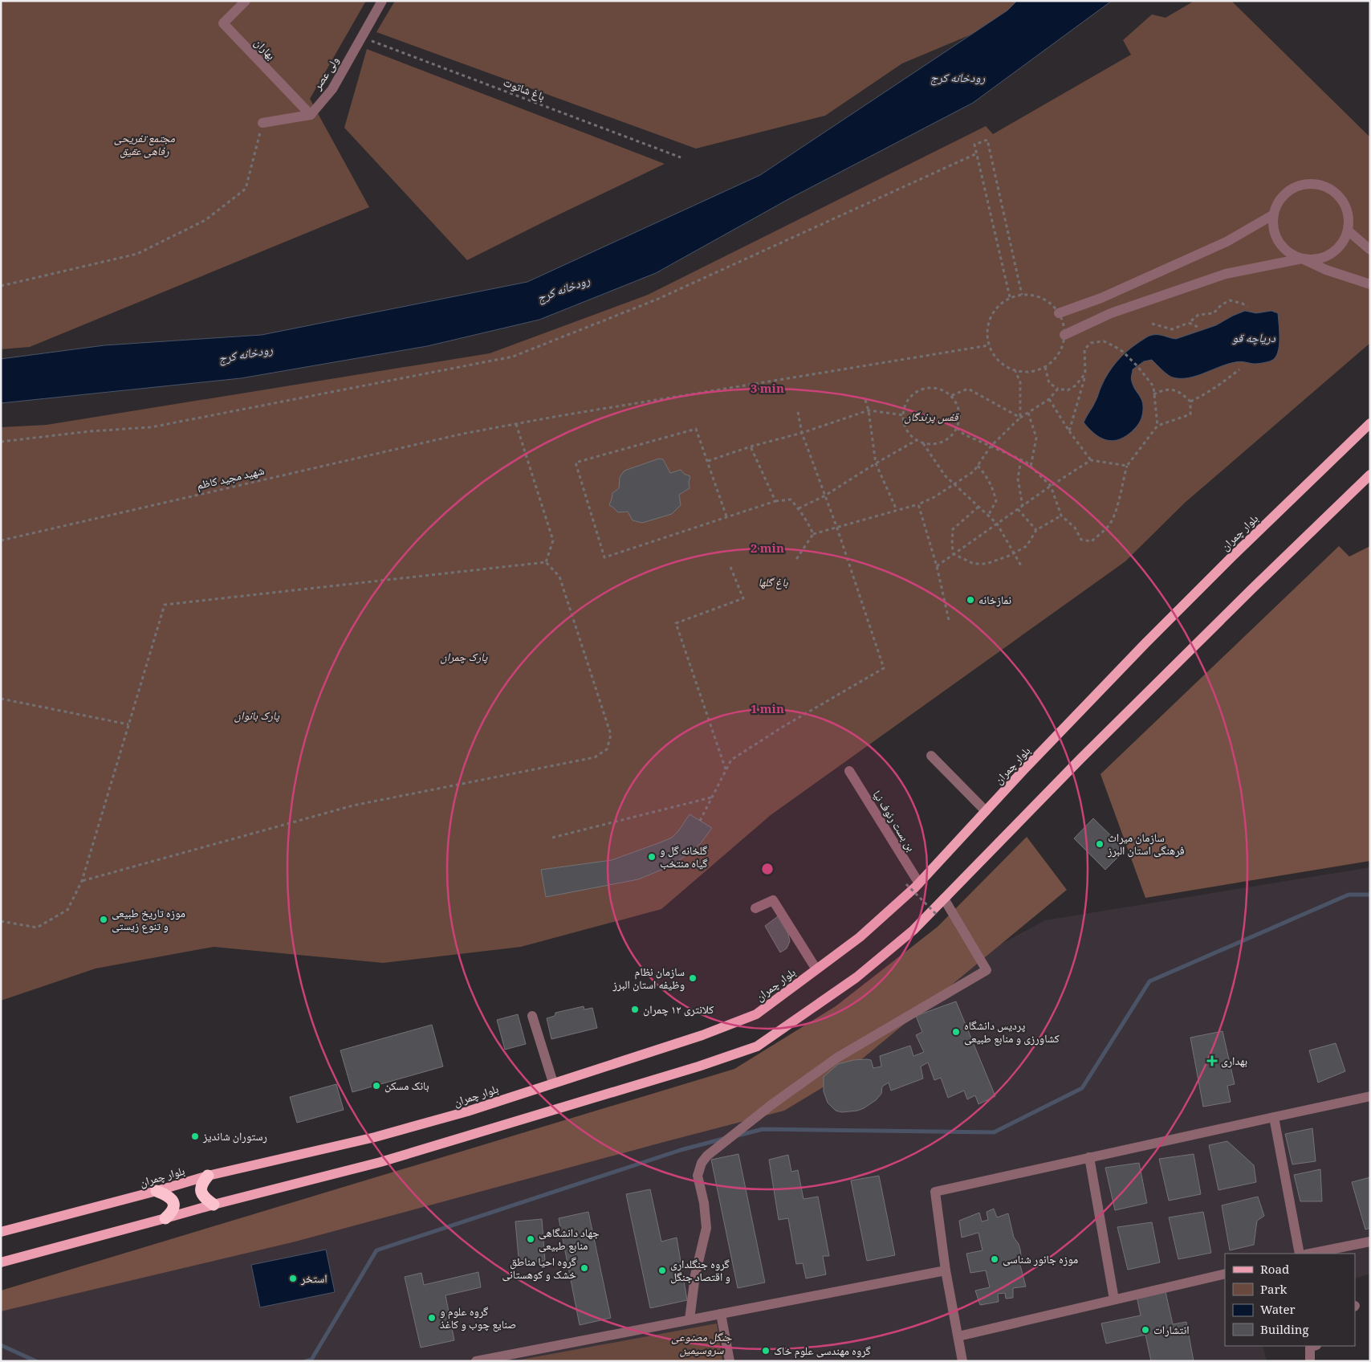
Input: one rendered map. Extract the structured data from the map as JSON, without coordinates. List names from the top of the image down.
{
  "streets": {
    "main road": ["بلوار چمران"],
    "street": ["بهاران", "ولی عصر", "بن بست رئوف نیا"],
    "path": ["باغ شاتوت", "شهید مجید کاظم"]
  },
  "crossings": [
    ["بهاران", "ولی عصر"],
    ["ولی عصر", "باغ شاتوت"],
    ["بلوار چمران", "بن بست رئوف نیا"]
  ],
  "water": ["رودخانه کرج", "دریاچه قو"],
  "parks": [
    "مجتمع تفریحی رفاهی عقیق",
    "قفس پرندگان",
    "باغ گلها",
    "پارک چمران",
    "پارک بانوان",
    "جنگل مصنوعی سروسیمین"
  ],
  "places": {
    "other": [
      "نمازخانه",
      "سازمان میراث فرهنگی استان البرز",
      "گلخانه گل و گیاه منتخب",
      "موزه تاریخ طبیعی و تنوع زیستی",
      "سازمان نظام وظیفه استان البرز",
      "کلانتری ۱۲ چمران",
      "پردیس دانشگاه کشاورزی و منابع طبیعی",
      "بانک مسکن",
      "رستوران شاندیز",
      "جهاد دانشگاهی منابع طبیعی",
      "موزه جانور شناسی",
      "گروه احیا مناطق خشک و کوهستانی",
      "گروه جنگلداری و اقتصاد جنگل",
      "استخر",
      "گروه علوم و صنایع چوب و کاغذ",
      "انتشارات",
      "گروه مهندسی علوم خاک"
    ],
    "health": ["بهداری"]
  },
  "legend": [
    "Road",
    "Park",
    "Water",
    "Building"
  ],
  "rings": ["3 min", "2 min", "1 min"]
}
